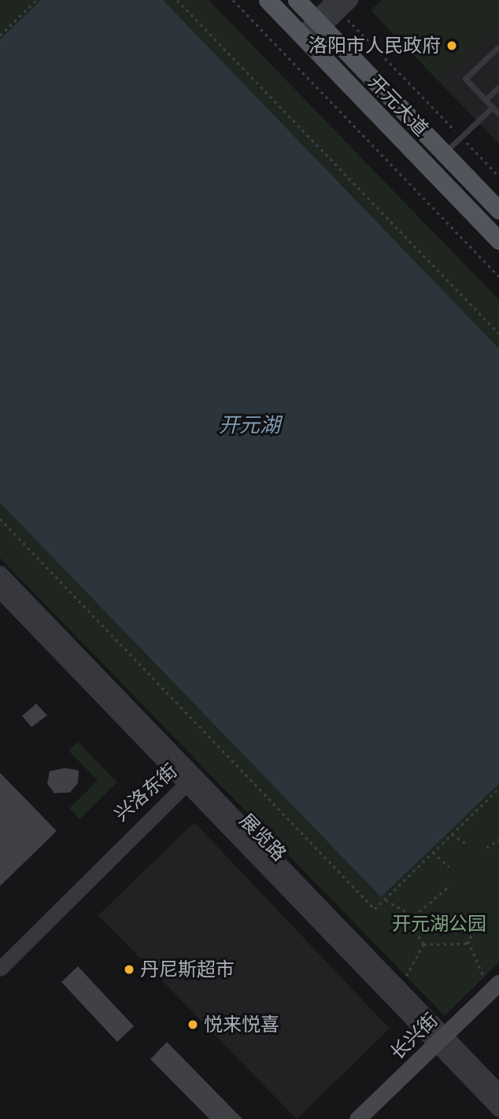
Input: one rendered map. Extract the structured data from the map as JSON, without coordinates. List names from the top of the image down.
{
  "streets": {
    "main road": ["开元大道", "长兴街"],
    "street": ["兴洛东街", "展览路"]
  },
  "crossings": [
    ["兴洛东街", "展览路"],
    ["展览路", "长兴街"]
  ],
  "water": ["开元湖"],
  "parks": ["开元湖公园"],
  "places": ["洛阳市人民政府", "丹尼斯超市", "悦来悦喜"]
}
